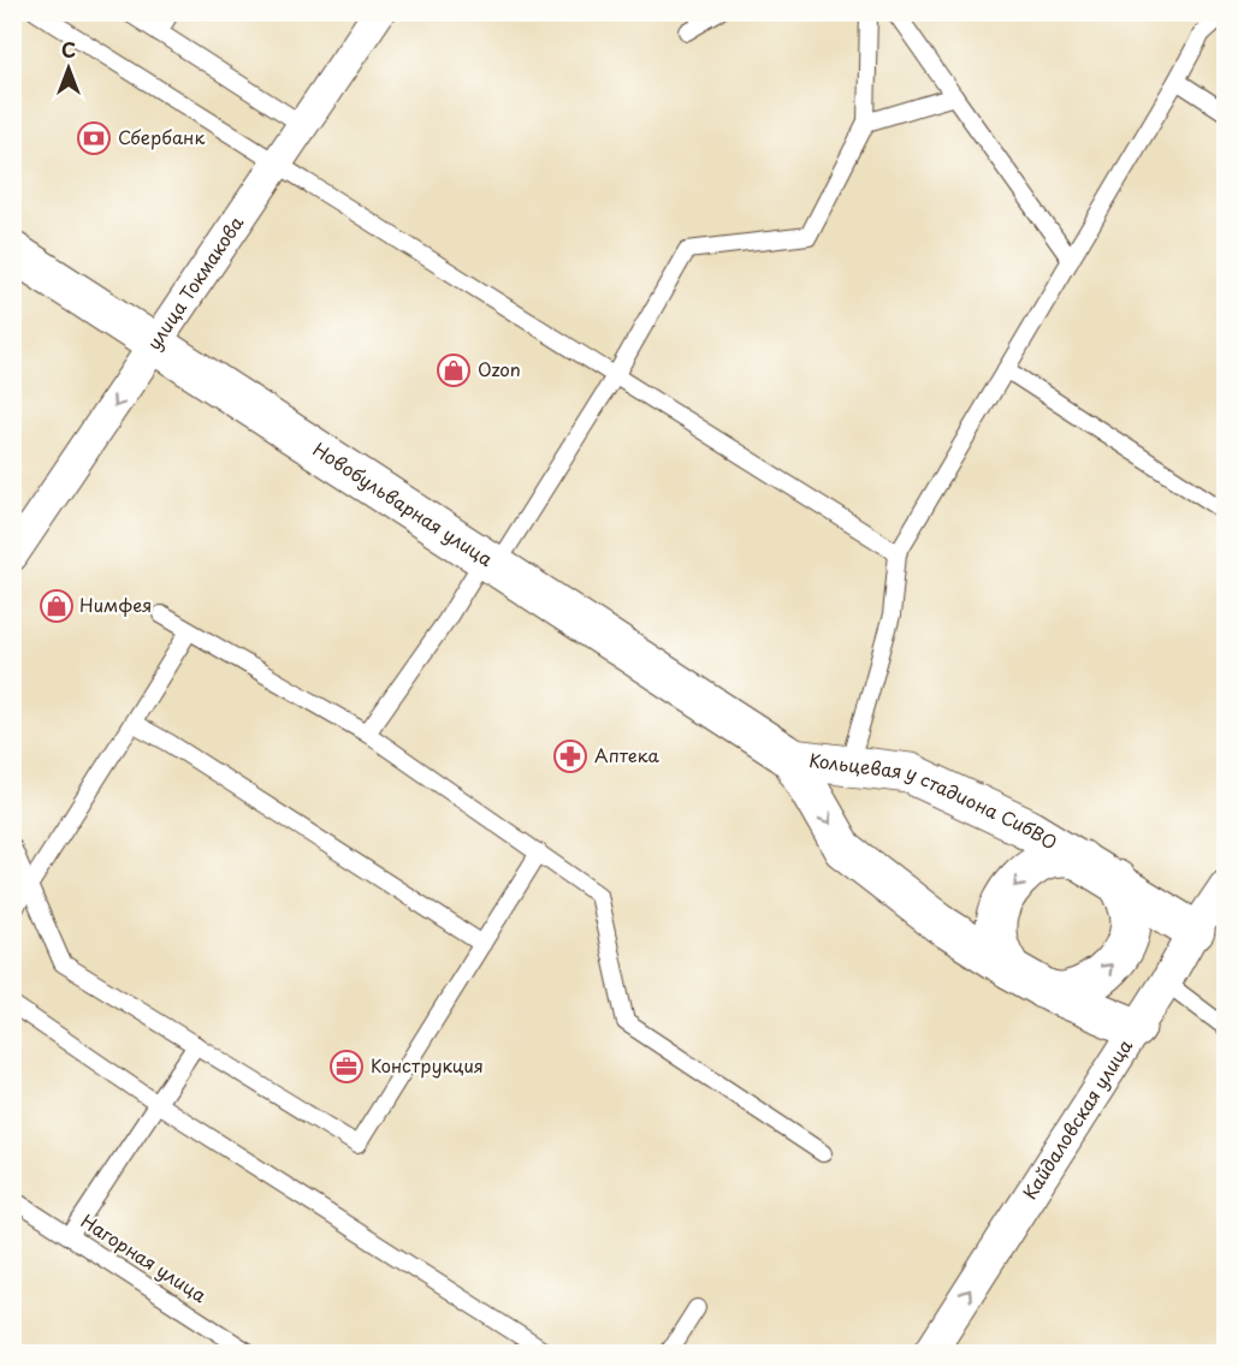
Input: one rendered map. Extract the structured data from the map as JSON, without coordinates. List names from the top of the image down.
{
  "streets": {
    "street": [
      "улица Токмакова",
      "Новобульварная улица",
      "Кольцевая у стадиона СибВО",
      "Кайдаловская улица"
    ],
    "lane": ["Нагорная улица"]
  },
  "crossings": [
    ["улица Токмакова", "Новобульварная улица"],
    ["Новобульварная улица", "Кольцевая у стадиона СибВО"],
    ["Кольцевая у стадиона СибВО", "Кайдаловская улица"]
  ],
  "one_way": ["улица Токмакова", "Кайдаловская улица"],
  "places": {
    "bank": ["Сбербанк"],
    "shop": ["Ozon", "Нимфея"],
    "pharmacy": ["Аптека"],
    "office": ["Конструкция"]
  },
  "north": "top"
}
